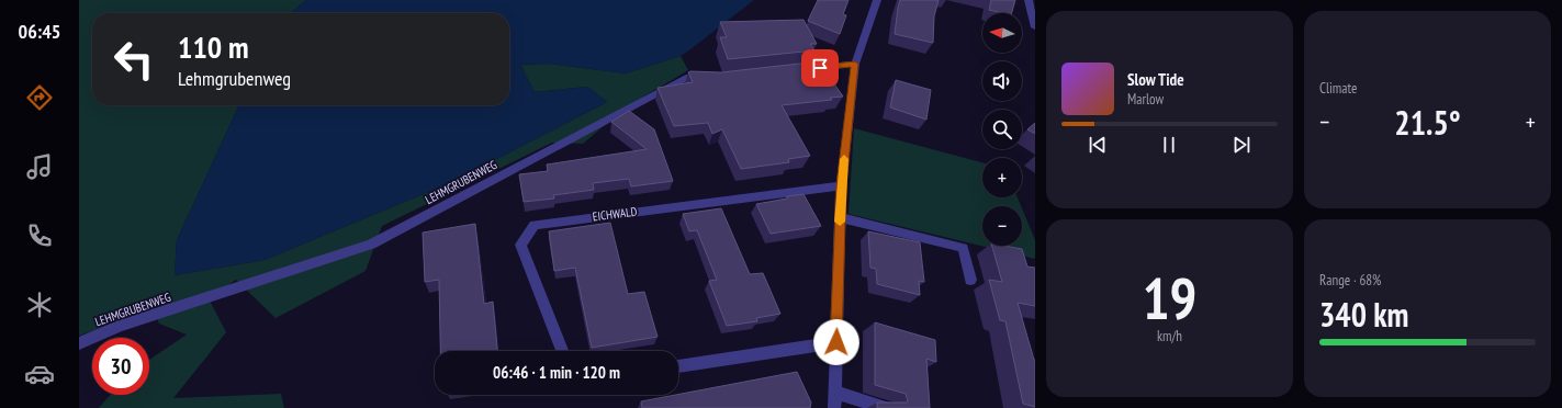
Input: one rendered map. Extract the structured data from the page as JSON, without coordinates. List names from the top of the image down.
{
  "streets": {
    "street": ["LEHMGRUBENWEG", "EICHWALD"]
  },
  "north": "left",
  "page": {
    "tabs": "06:45",
    "tile": [
      "Climate",
      ["19", "km/h"],
      ["Range · 68%", "340 km"]
    ],
    "map_buttons": ["+", "−"],
    "turn": ["110 m", "Lehmgrubenweg"],
    "song": ["Slow Tide", "Marlow"],
    "heat": ["−", "21.5°", "+"],
    "limit": "30",
    "trip": "06:46 · 1 min · 120 m"
  }
}
